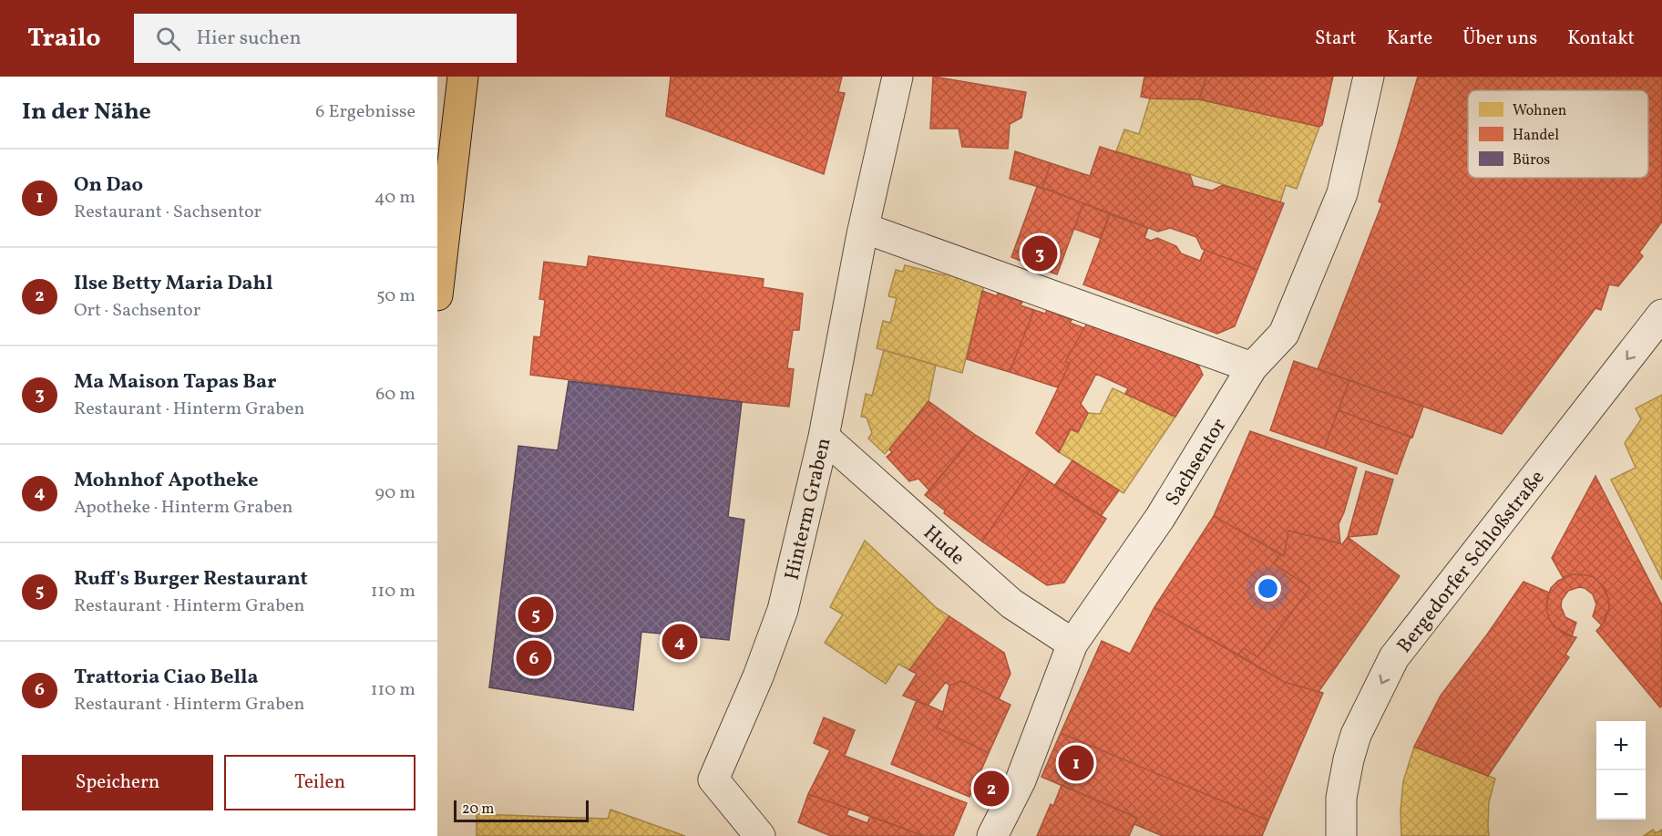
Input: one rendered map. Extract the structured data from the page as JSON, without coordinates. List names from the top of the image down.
{
  "streets": {
    "street": [
      "Sachsentor",
      "Hinterm Graben",
      "Hude",
      "Bergedorfer Schloßstraße"
    ]
  },
  "crossings": [
    ["Sachsentor", "Hude"],
    ["Hinterm Graben", "Hude"]
  ],
  "one_way": ["Bergedorfer Schloßstraße"],
  "legend": ["Wohnen", "Handel", "Büros"],
  "scale_bar": "20 m",
  "page": {
    "header": "Trailo",
    "search": "Hier suchen",
    "nav": [
      "Start",
      "Karte",
      "Über uns",
      "Kontakt"
    ],
    "heading": ["In der Nähe", "6 Ergebnisse"],
    "list": [
      {
        "mark": "1",
        "name": "On Dao",
        "note": "Restaurant · Sachsentor",
        "value": "40 m"
      },
      {
        "mark": "2",
        "name": "Ilse Betty Maria Dahl",
        "note": "Ort · Sachsentor",
        "value": "50 m"
      },
      {
        "mark": "3",
        "name": "Ma Maison Tapas Bar",
        "note": "Restaurant · Hinterm Graben",
        "value": "60 m"
      },
      {
        "mark": "4",
        "name": "Mohnhof Apotheke",
        "note": "Apotheke · Hinterm Graben",
        "value": "90 m"
      },
      {
        "mark": "5",
        "name": "Ruff's Burger Restaurant",
        "note": "Restaurant · Hinterm Graben",
        "value": "110 m"
      },
      {
        "mark": "6",
        "name": "Trattoria Ciao Bella",
        "note": "Restaurant · Hinterm Graben",
        "value": "110 m"
      }
    ],
    "pins": [
      "3",
      "5",
      "4",
      "6",
      "1",
      "2"
    ],
    "map_buttons": ["+", "−"],
    "buttons": ["Speichern", "Teilen"],
    "scale": "20 m"
  }
}
